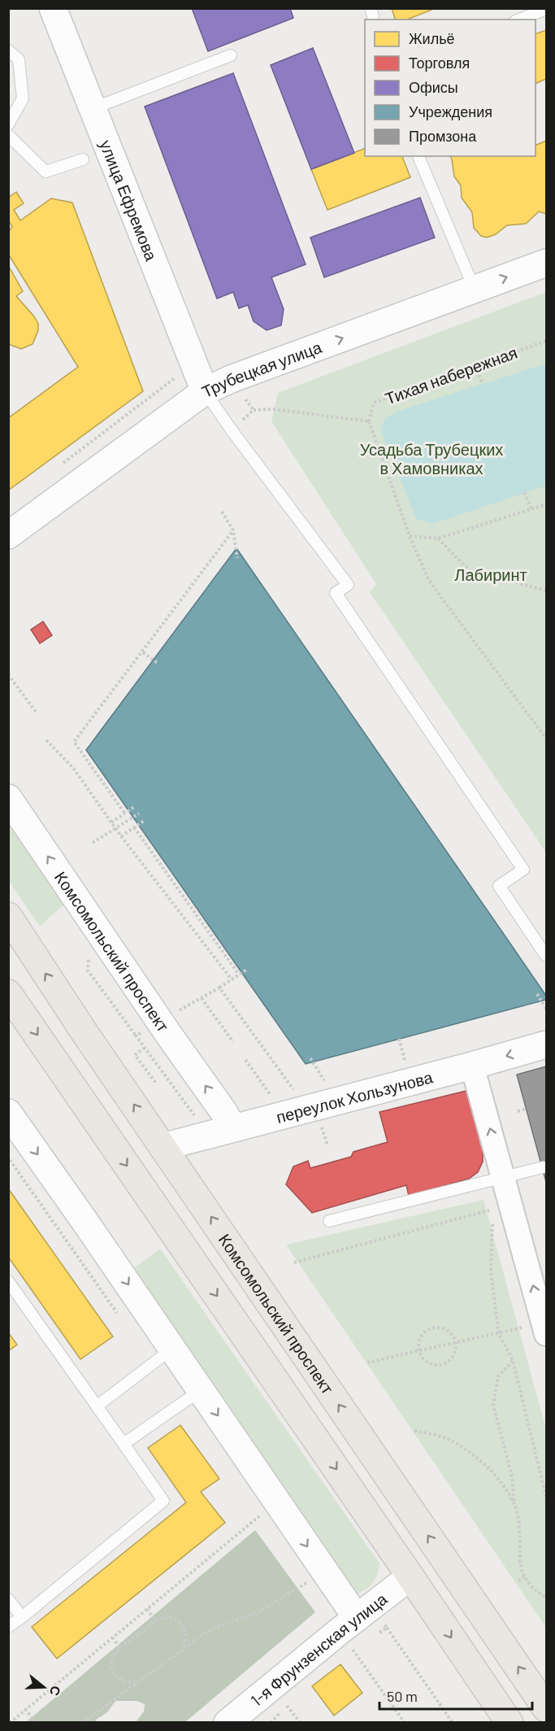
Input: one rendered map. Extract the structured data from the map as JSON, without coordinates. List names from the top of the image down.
{
  "streets": {
    "main road": ["Комсомольский проспект"],
    "street": [
      "улица Ефремова",
      "Трубецкая улица",
      "переулок Хользунова",
      "1-я Фрунзенская улица"
    ],
    "path": ["Тихая набережная"]
  },
  "crossings": [
    ["улица Ефремова", "Трубецкая улица"],
    ["Комсомольский проспект", "переулок Хользунова"]
  ],
  "one_way": ["Трубецкая улица"],
  "parks": ["Усадьба Трубецких в Хамовниках", "Лабиринт"],
  "legend": [
    "Жильё",
    "Торговля",
    "Офисы",
    "Учреждения",
    "Промзона"
  ],
  "scale_bar": "50 m",
  "north": "right"
}
